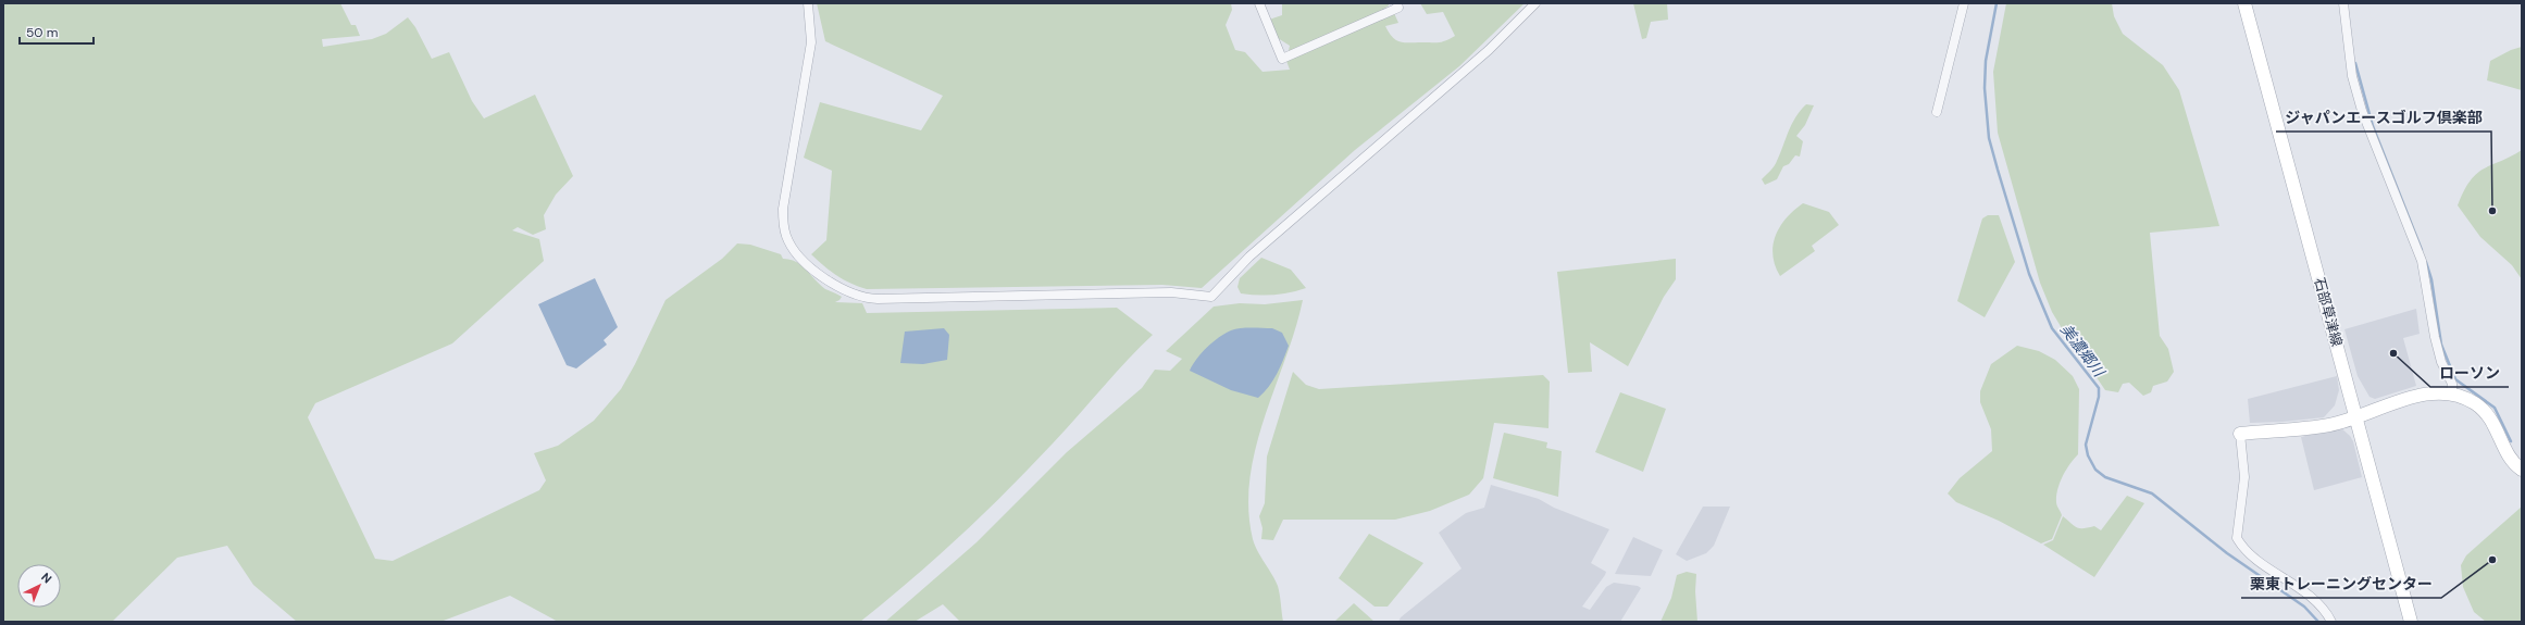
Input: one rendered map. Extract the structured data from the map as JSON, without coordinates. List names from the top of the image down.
{
  "streets": {
    "main road": ["石部草津線"]
  },
  "water": ["美濃郷川"],
  "places": ["ジャパンエースゴルフ倶楽部", "ローソン", "栗東トレーニングセンター"],
  "scale_bar": "50 m",
  "north": "top right"
}
